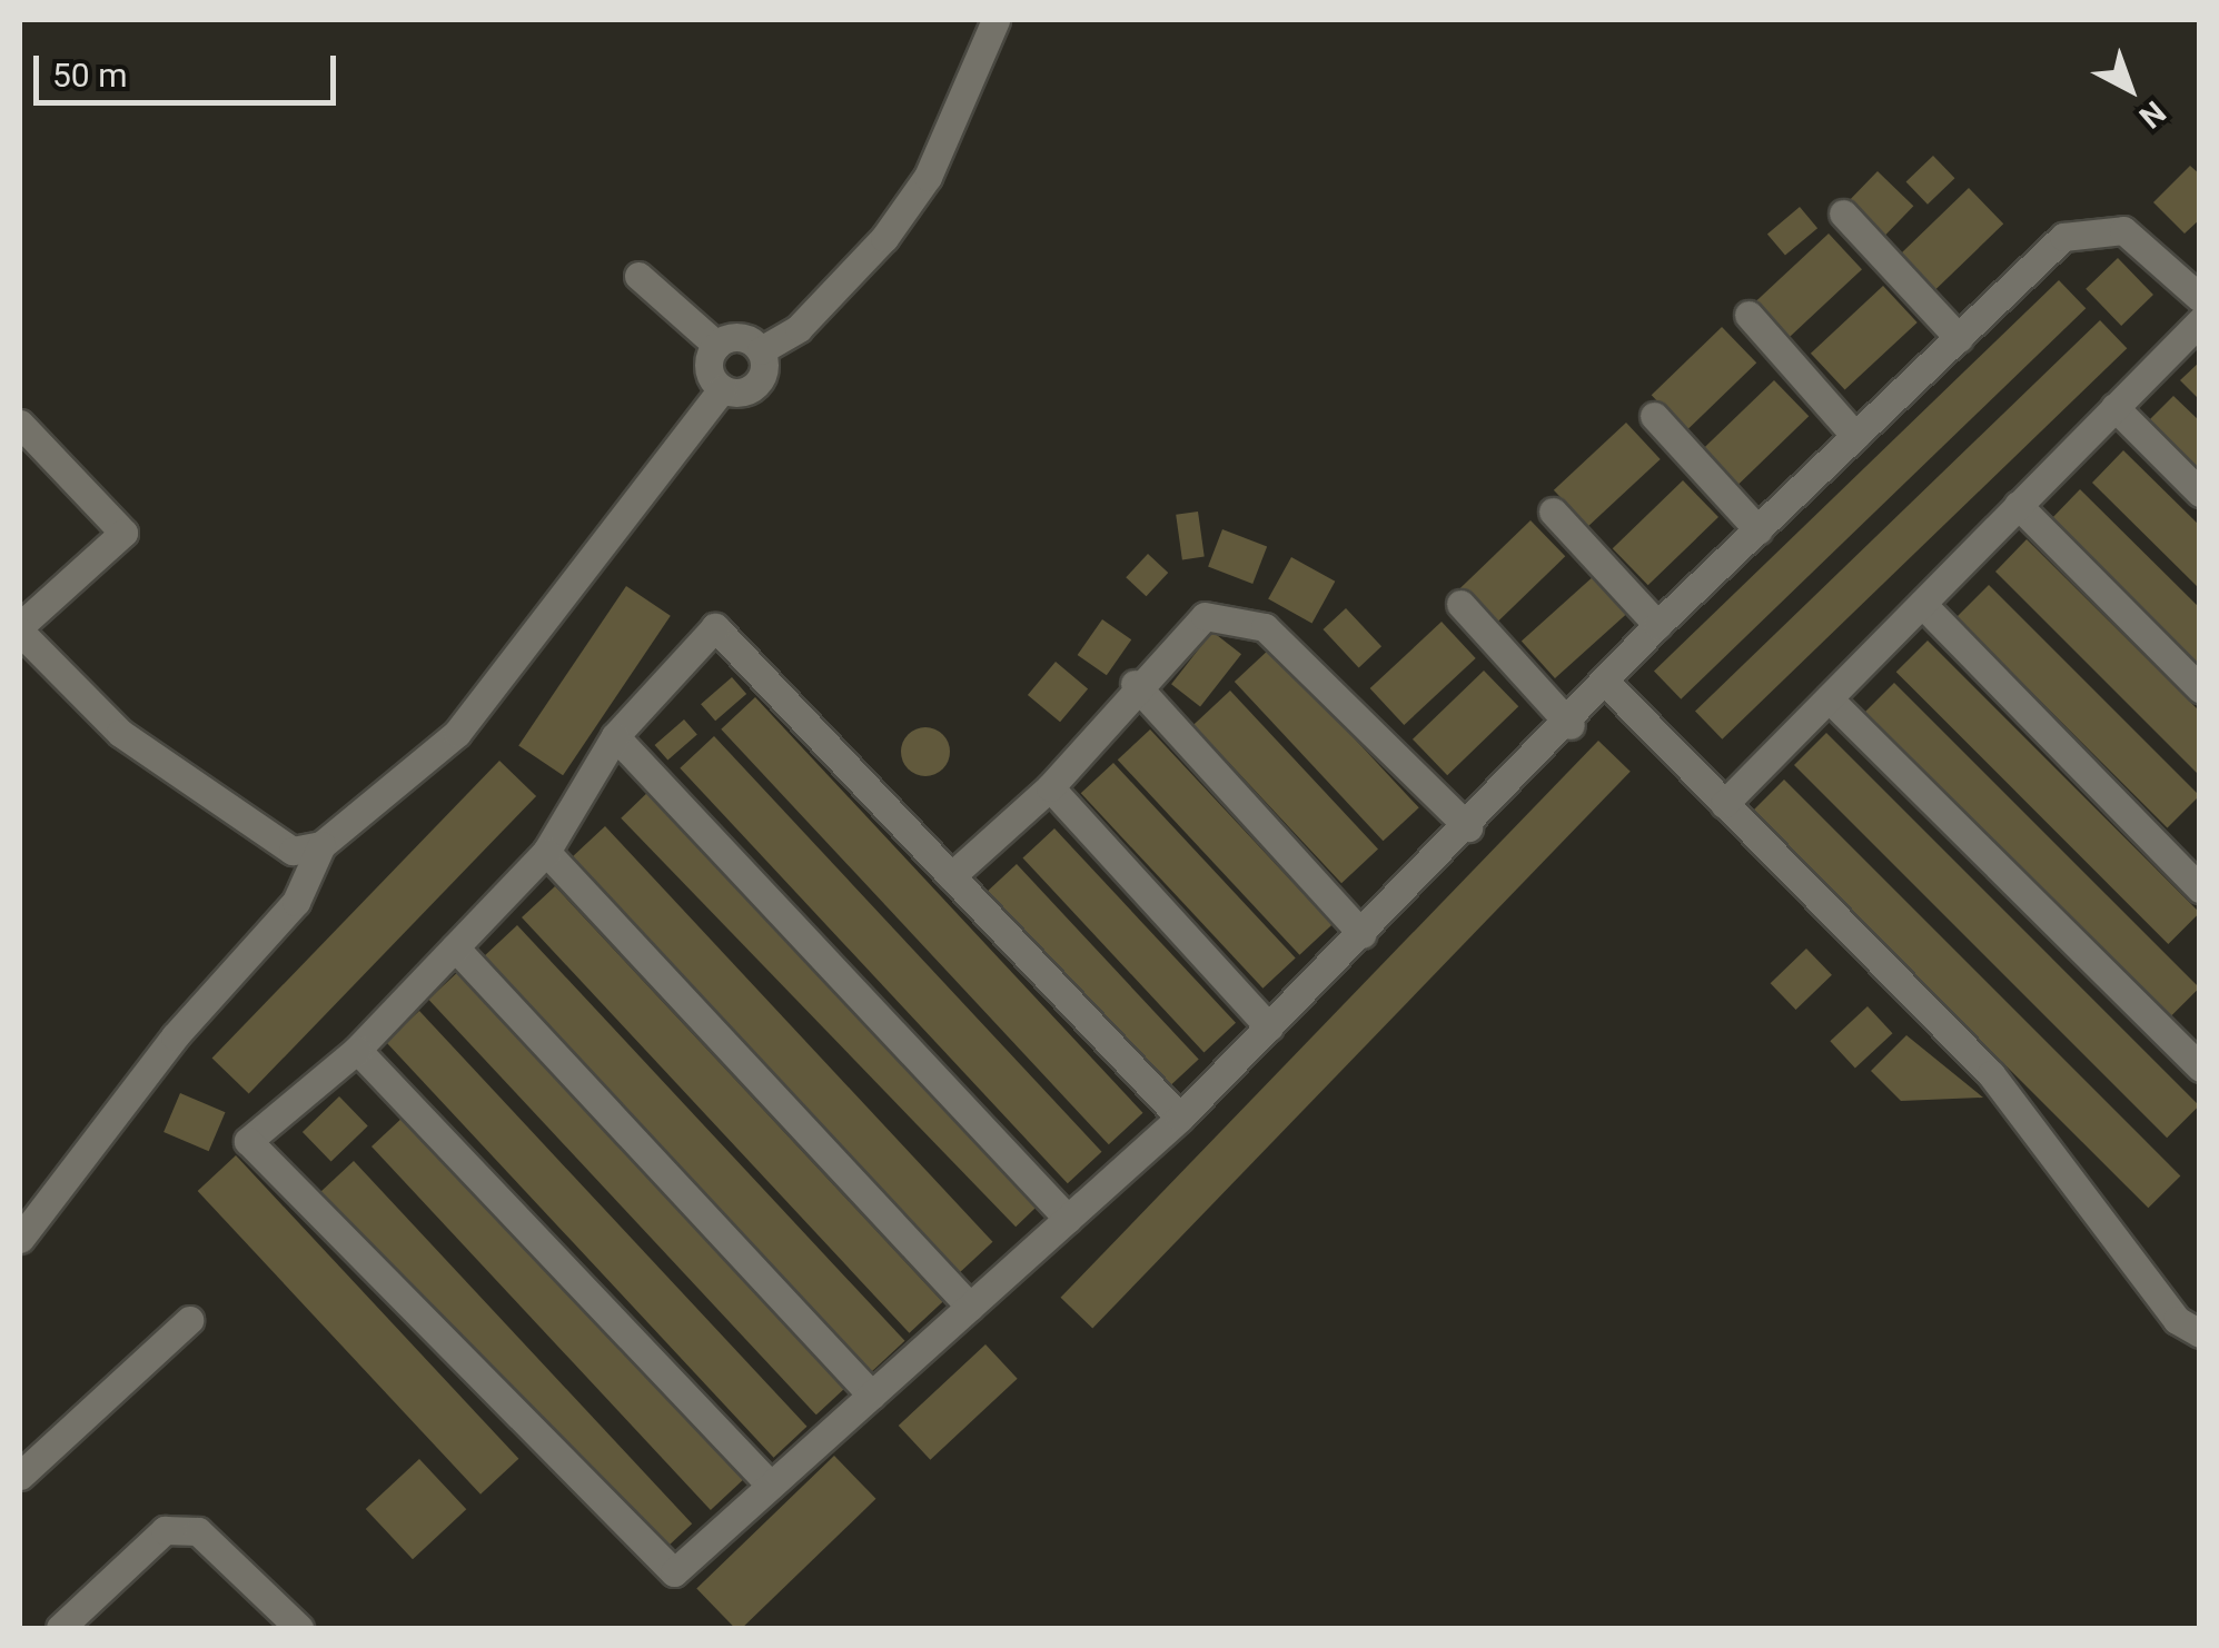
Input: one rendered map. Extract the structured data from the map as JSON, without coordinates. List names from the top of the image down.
{
  "scale_bar": "50 m",
  "north": "bottom right"
}
